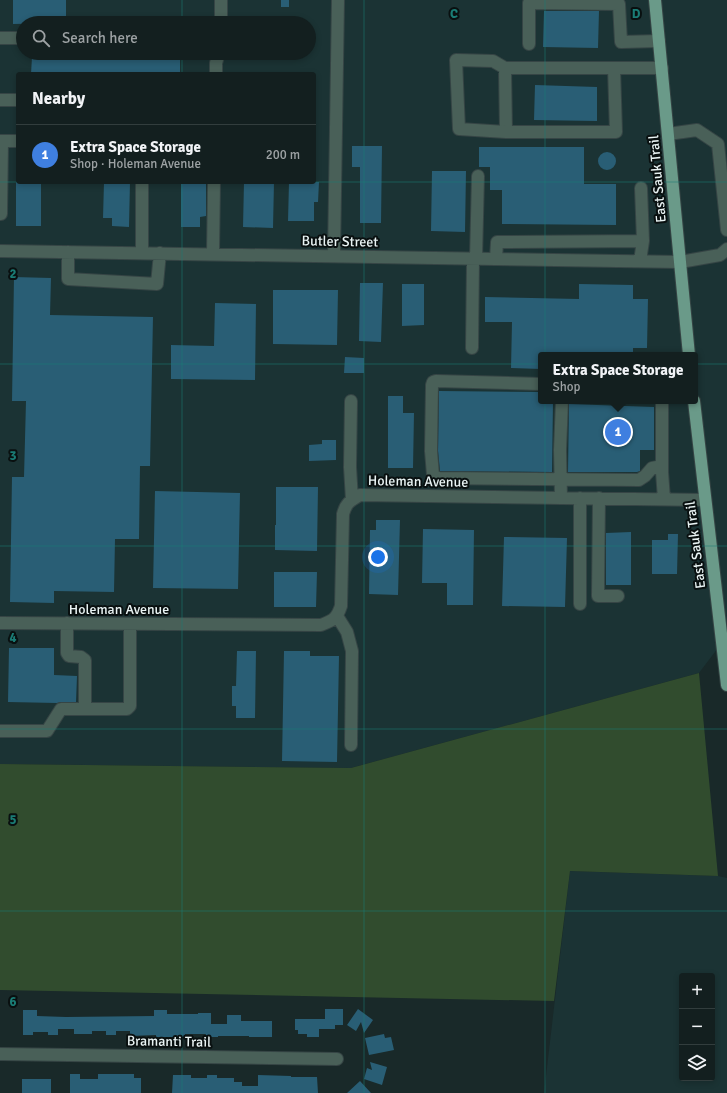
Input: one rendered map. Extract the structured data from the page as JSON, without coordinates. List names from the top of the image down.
{
  "streets": {
    "main road": ["East Sauk Trail"],
    "street": ["Butler Street", "Holeman Avenue", "Bramanti Trail"]
  },
  "crossings": [
    ["East Sauk Trail", "Butler Street"],
    ["East Sauk Trail", "Holeman Avenue"]
  ],
  "page": {
    "search": "Search here",
    "heading": "Nearby",
    "list": [
      {
        "mark": "1",
        "name": "Extra Space Storage",
        "note": "Shop · Holeman Avenue",
        "value": "200 m"
      }
    ],
    "popup": ["Extra Space Storage", "Shop"],
    "pins": "1",
    "map_buttons": ["+", "−"]
  },
  "grid": {
    "columns": ["C", "D"],
    "rows": [
      "2",
      "3",
      "4",
      "5",
      "6"
    ]
  }
}
